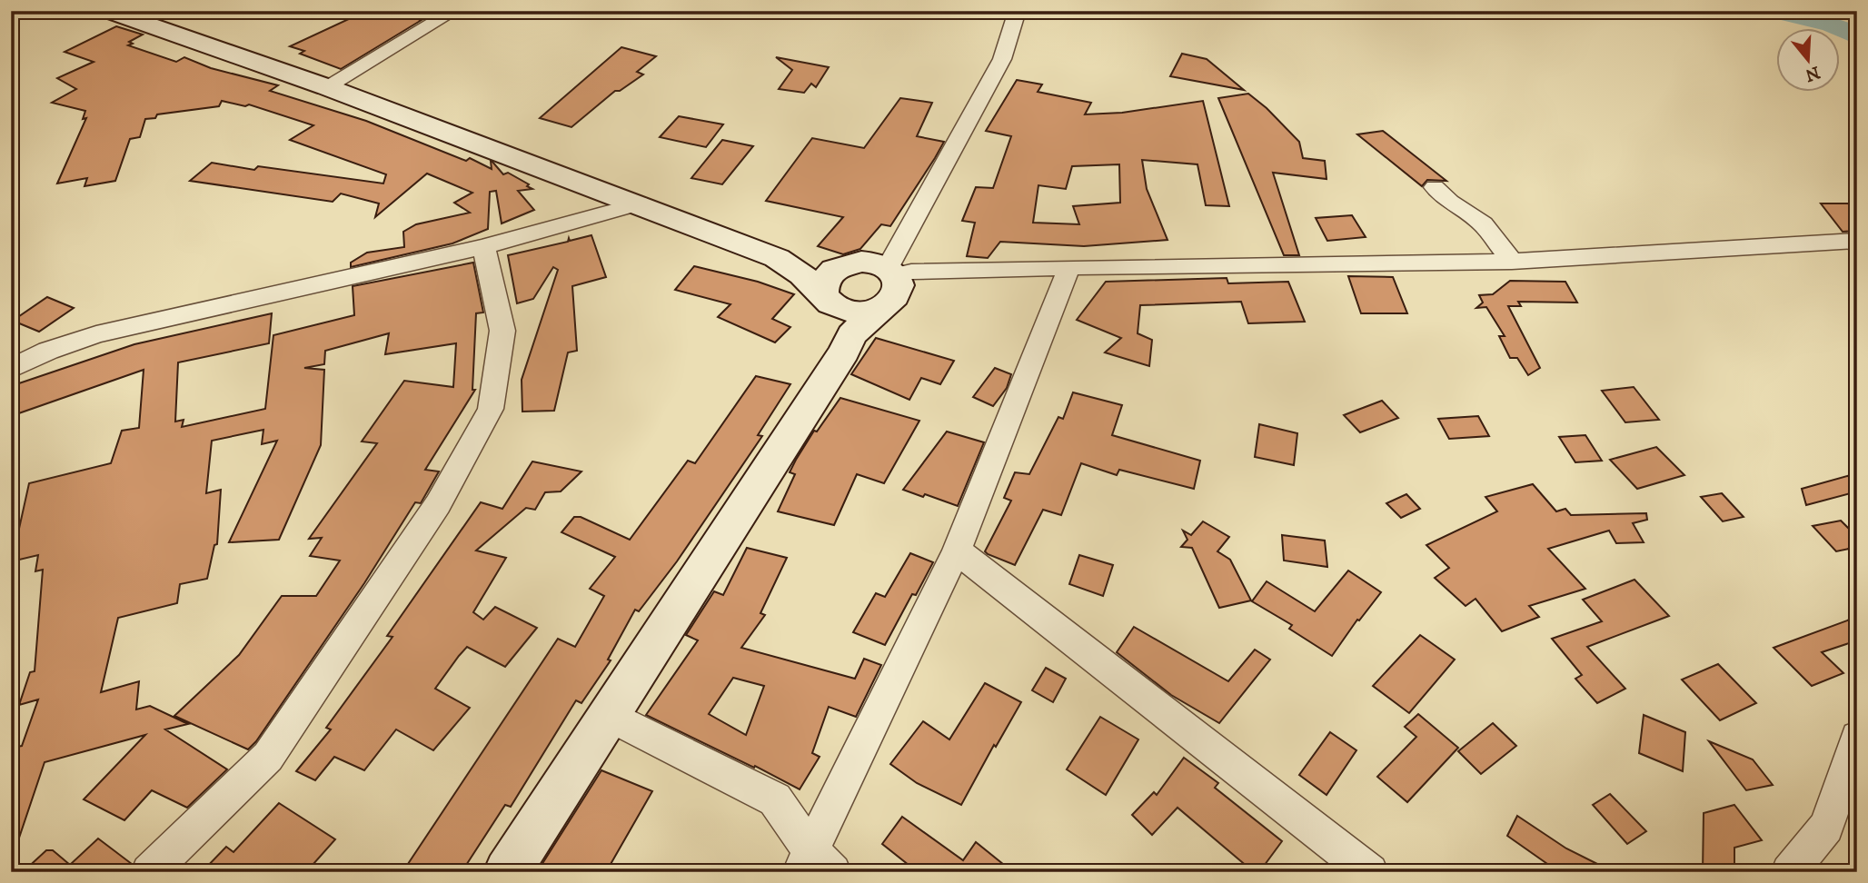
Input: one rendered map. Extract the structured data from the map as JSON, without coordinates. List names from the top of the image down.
{
  "north": "bottom"
}
